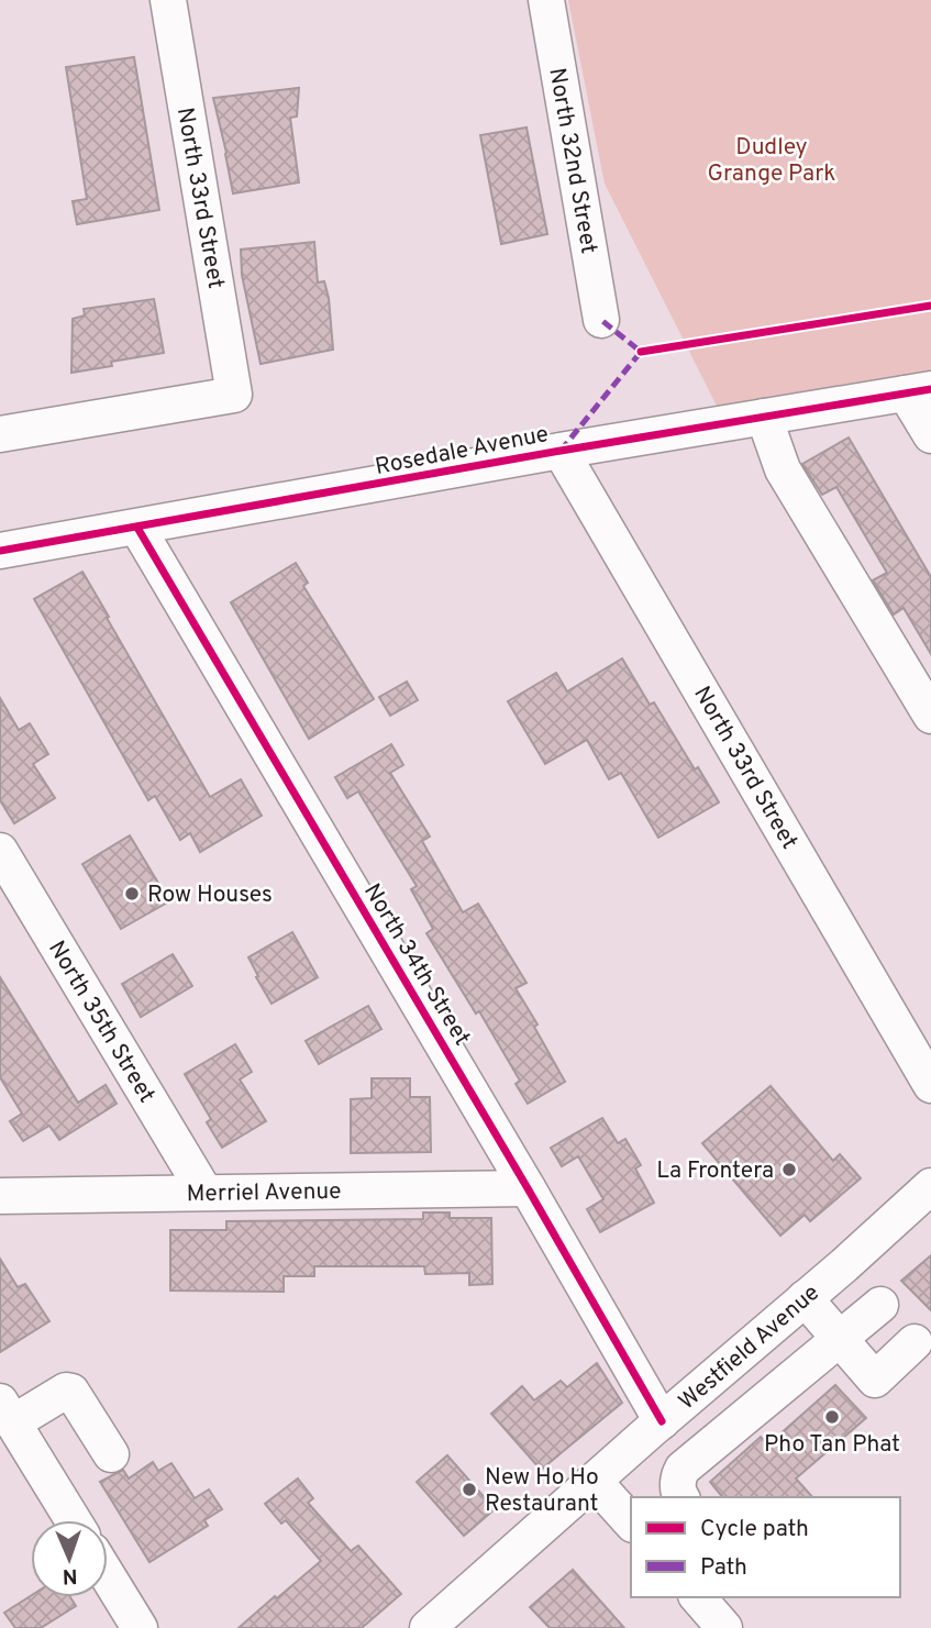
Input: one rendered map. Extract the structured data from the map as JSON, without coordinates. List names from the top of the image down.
{
  "streets": {
    "street": [
      "North 32nd Street",
      "North 33rd Street",
      "Rosedale Avenue",
      "North 34th Street",
      "North 35th Street",
      "Merriel Avenue",
      "Westfield Avenue"
    ]
  },
  "crossings": [
    ["North 33rd Street", "Rosedale Avenue"],
    ["Rosedale Avenue", "North 34th Street"],
    ["North 34th Street", "Merriel Avenue"],
    ["North 34th Street", "Westfield Avenue"],
    ["North 35th Street", "Merriel Avenue"]
  ],
  "parks": ["Dudley Grange Park"],
  "places": [
    "Row Houses",
    "La Frontera",
    "Pho Tan Phat",
    "New Ho Ho Restaurant"
  ],
  "legend": ["Cycle path", "Path"],
  "north": "bottom"
}
